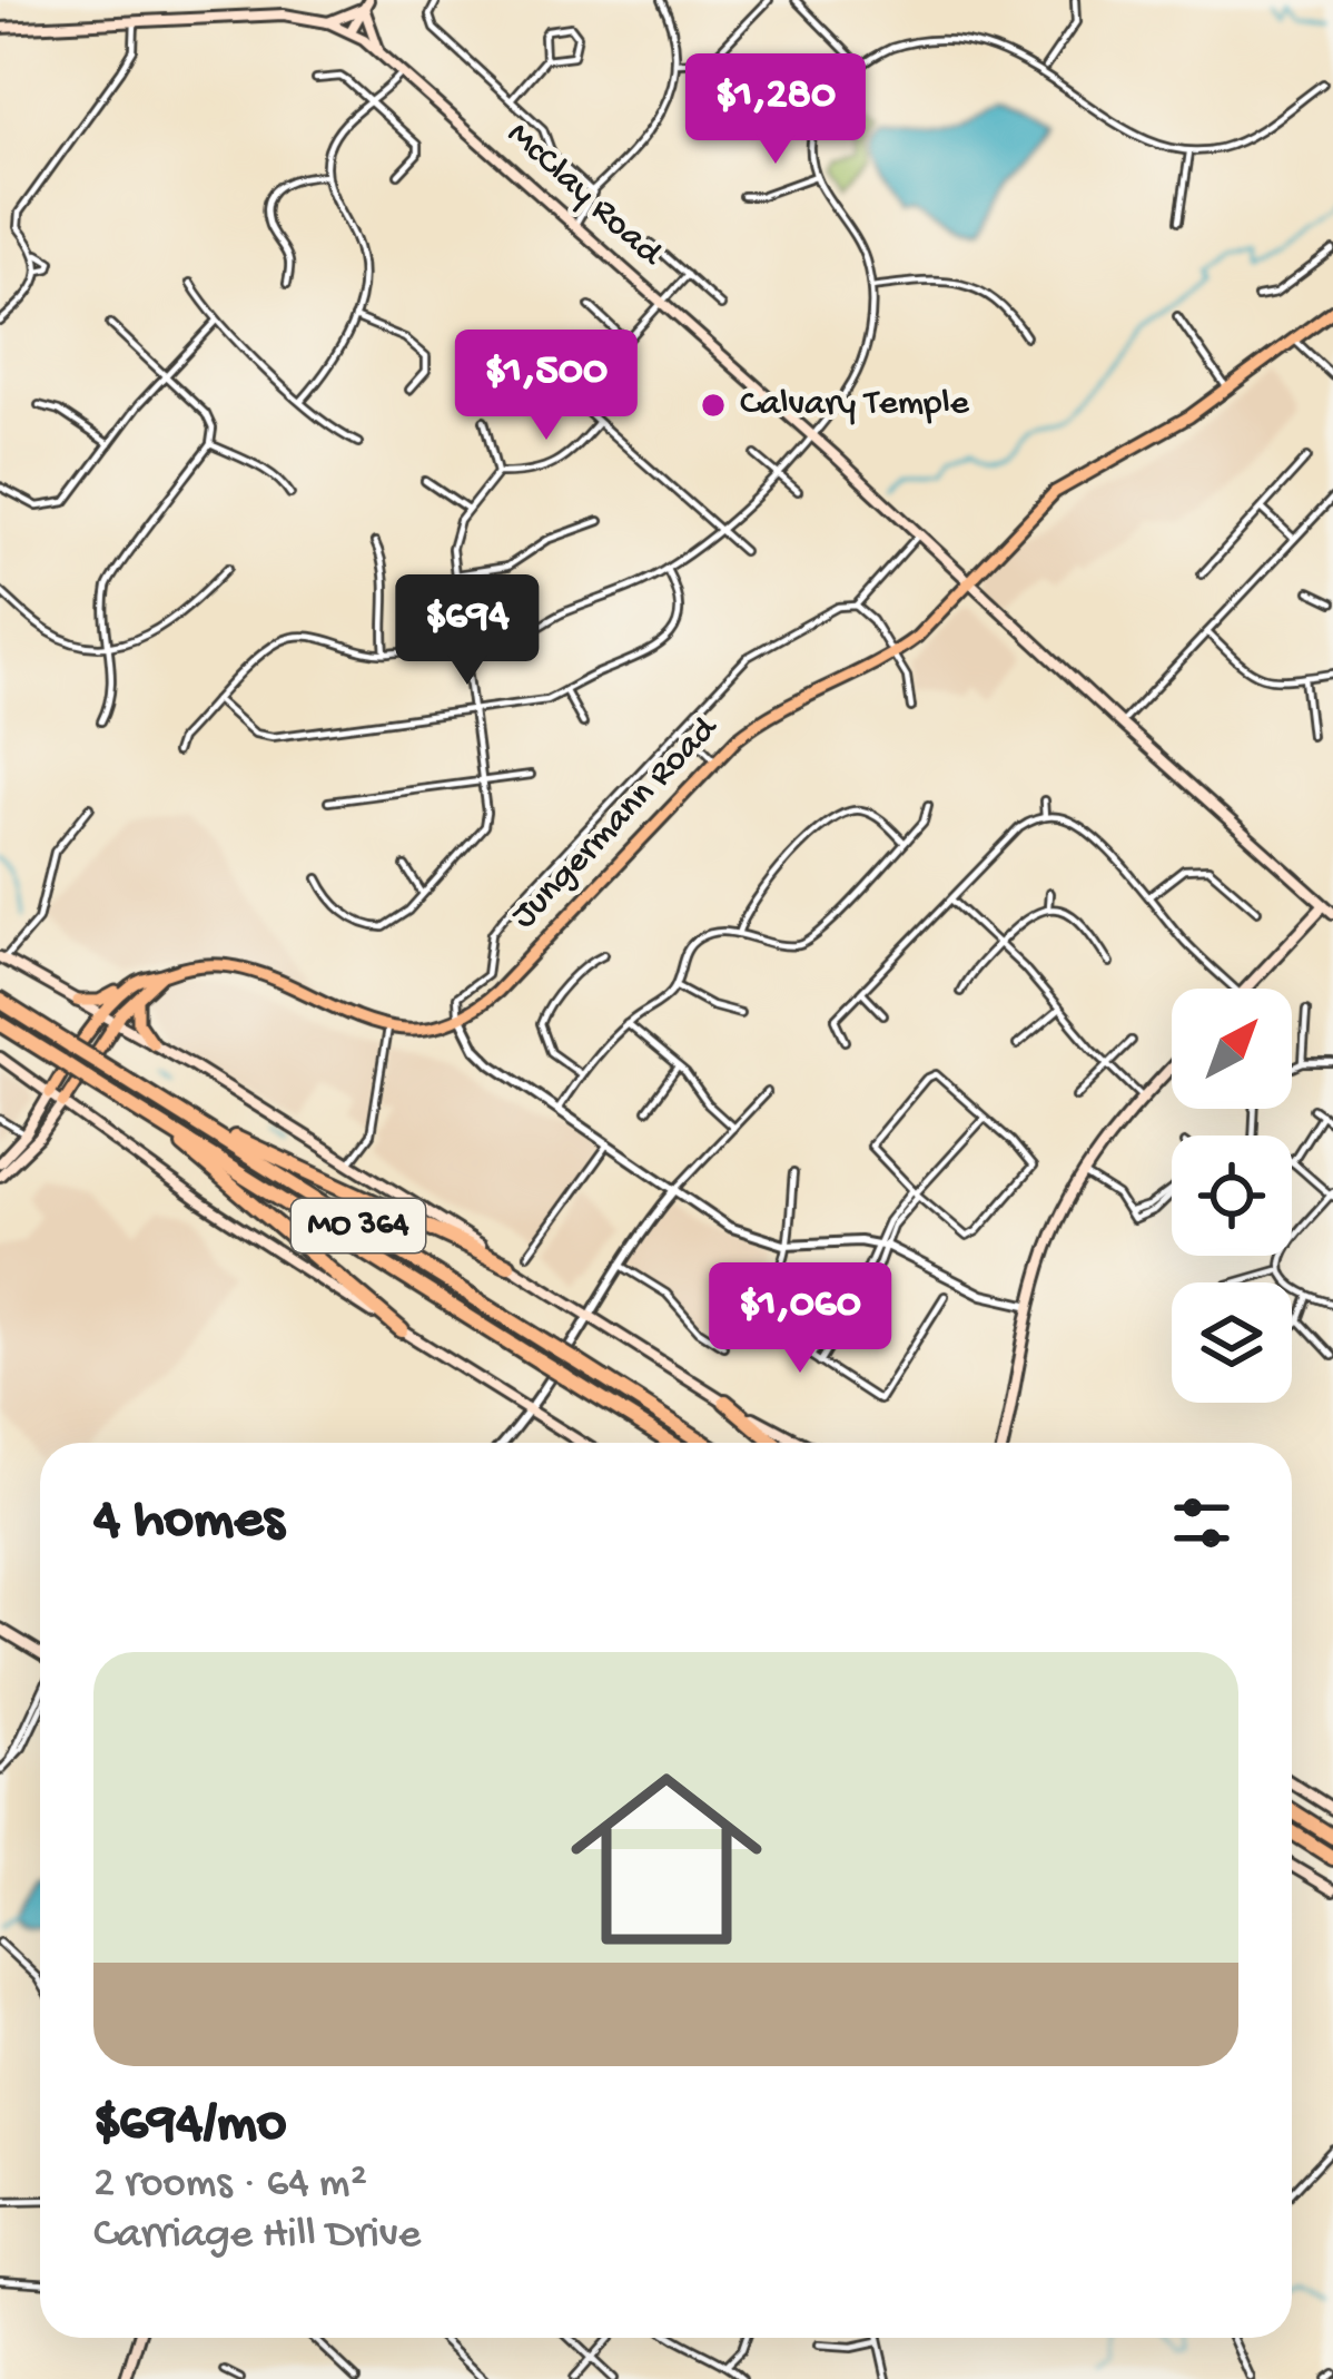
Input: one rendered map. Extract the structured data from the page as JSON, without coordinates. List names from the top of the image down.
{
  "streets": {
    "highway": ["MO 364"],
    "main road": ["McClay Road", "Jungermann Road"]
  },
  "crossings": [
    ["McClay Road", "Jungermann Road"]
  ],
  "places": ["Calvary Temple"],
  "north": "top right",
  "page": {
    "price": [
      "$1,280",
      "$1,500",
      "$694",
      "$1,060"
    ],
    "heading": "4 homes",
    "list": [
      {
        "name": "$694/mo",
        "note": "2 rooms · 64 m² · Carriage Hill Drive"
      }
    ]
  }
}
